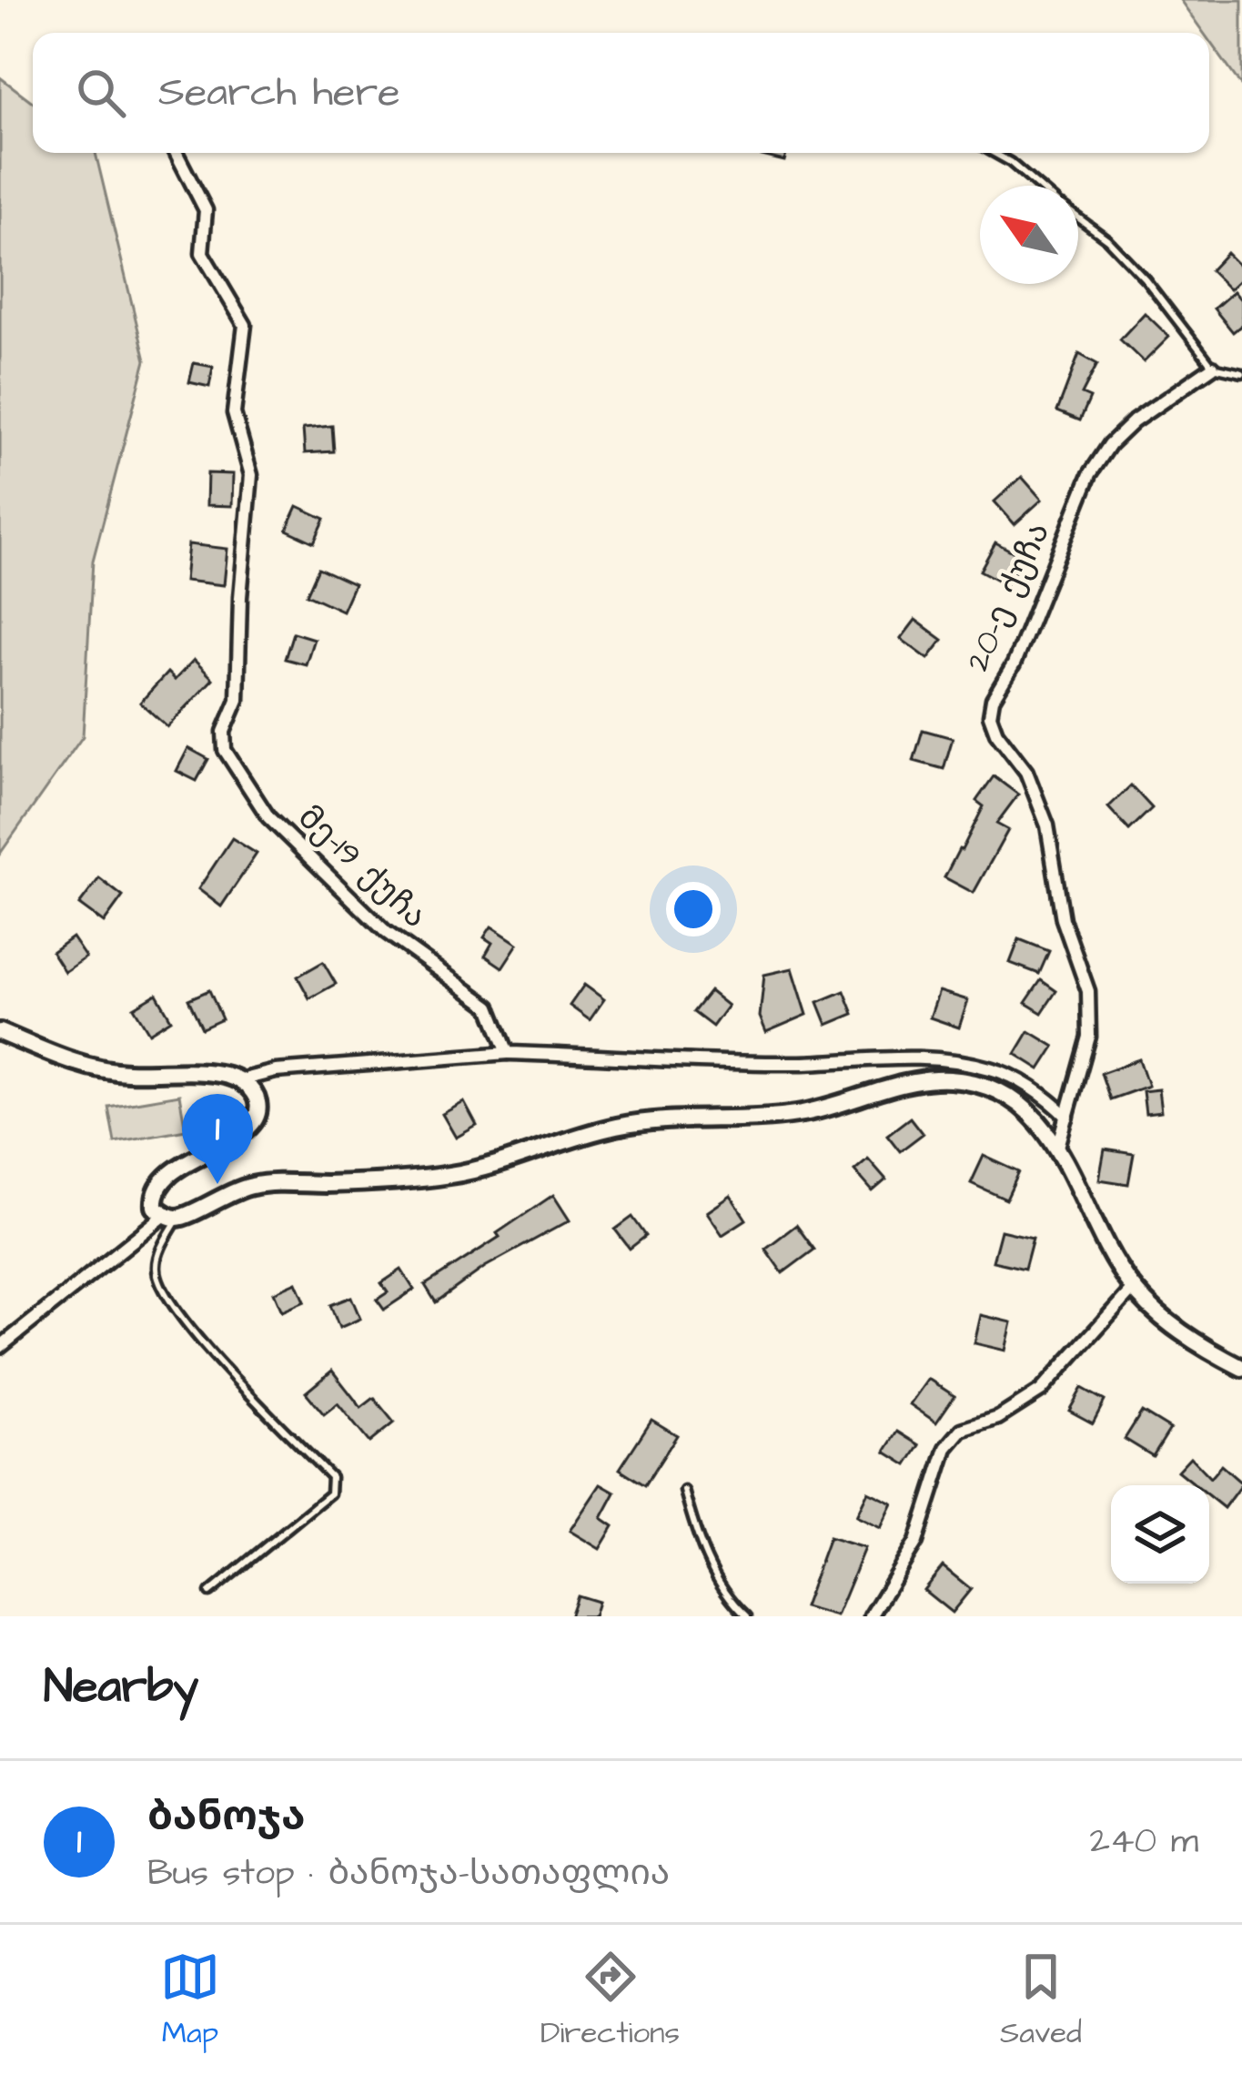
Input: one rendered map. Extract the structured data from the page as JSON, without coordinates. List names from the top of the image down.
{
  "streets": {
    "street": ["20-ე ქუჩა", "მე-19 ქუჩა"]
  },
  "north": "top left",
  "page": {
    "search": "Search here",
    "pins": "1",
    "heading": "Nearby",
    "list": [
      {
        "mark": "1",
        "name": "ბანოჯა",
        "note": "Bus stop · ბანოჯა-სათაფლია",
        "value": "240 m"
      }
    ],
    "nav": ["Map", "Directions", "Saved"]
  }
}
